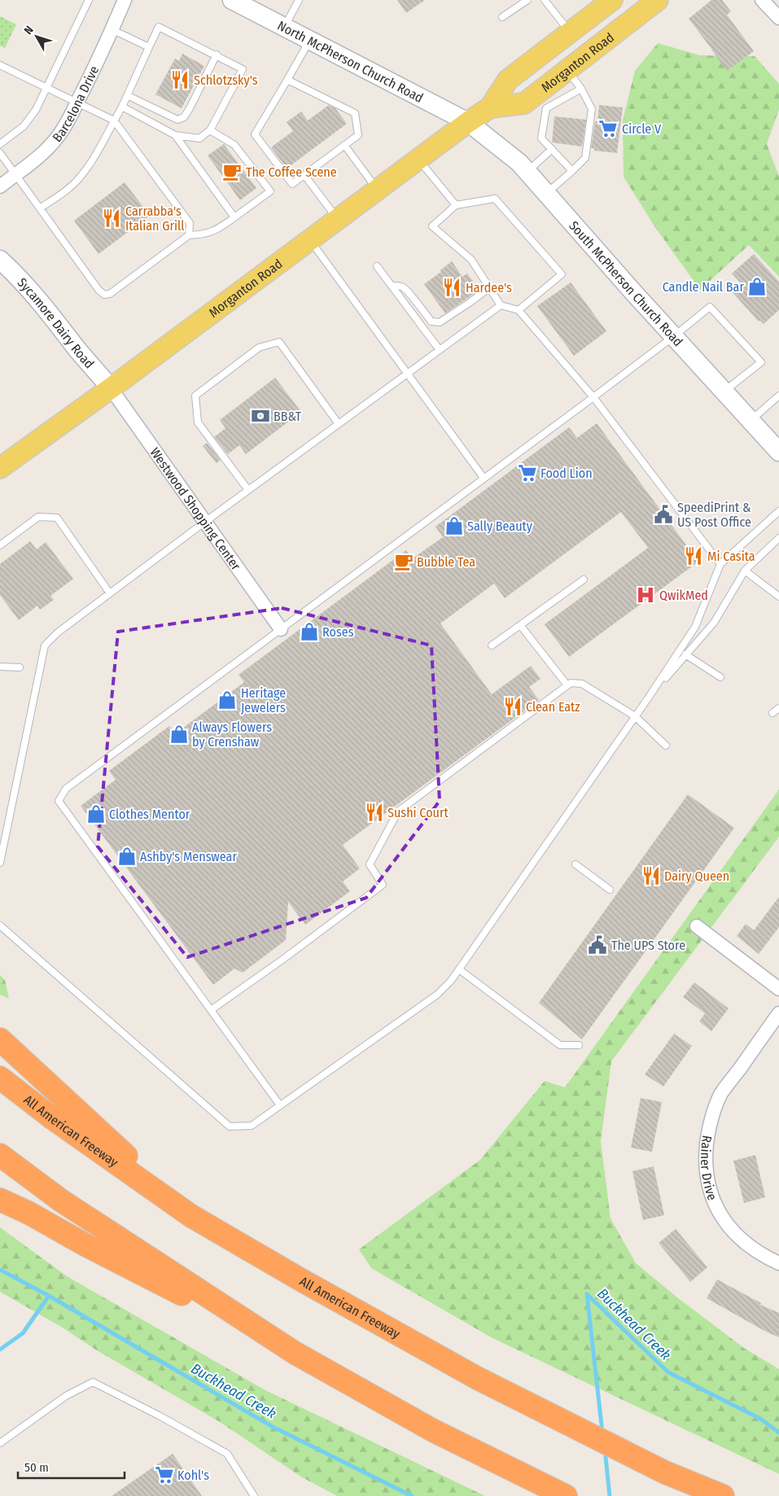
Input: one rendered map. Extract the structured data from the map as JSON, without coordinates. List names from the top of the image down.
{
  "streets": {
    "highway": ["All American Freeway"],
    "main road": [
      "North McPherson Church Road",
      "Morganton Road",
      "South McPherson Church Road",
      "Sycamore Dairy Road"
    ],
    "street": ["Barcelona Drive", "Westwood Shopping Center", "Rainer Drive"]
  },
  "crossings": [
    ["North McPherson Church Road", "Morganton Road"],
    ["North McPherson Church Road", "South McPherson Church Road"],
    ["Morganton Road", "South McPherson Church Road"],
    ["Morganton Road", "Sycamore Dairy Road"],
    ["Morganton Road", "Westwood Shopping Center"],
    ["Sycamore Dairy Road", "Westwood Shopping Center"]
  ],
  "water": ["Buckhead Creek"],
  "places": {
    "restaurant": [
      "Schlotzsky's",
      "Carrabba's Italian Grill",
      "Hardee's",
      "Mi Casita",
      "Clean Eatz",
      "Sushi Court",
      "Dairy Queen"
    ],
    "supermarket": ["Circle V", "Food Lion", "Kohl's"],
    "cafe": ["The Coffee Scene", "Bubble Tea"],
    "shop": [
      "Candle Nail Bar",
      "Sally Beauty",
      "Roses",
      "Heritage Jewelers",
      "Always Flowers by Crenshaw",
      "Clothes Mentor",
      "Ashby's Menswear"
    ],
    "bank": ["BB&T"],
    "public building": ["SpeediPrint & US Post Office", "The UPS Store"],
    "hospital": ["QwikMed"]
  },
  "scale_bar": "50 m",
  "north": "top left"
}
